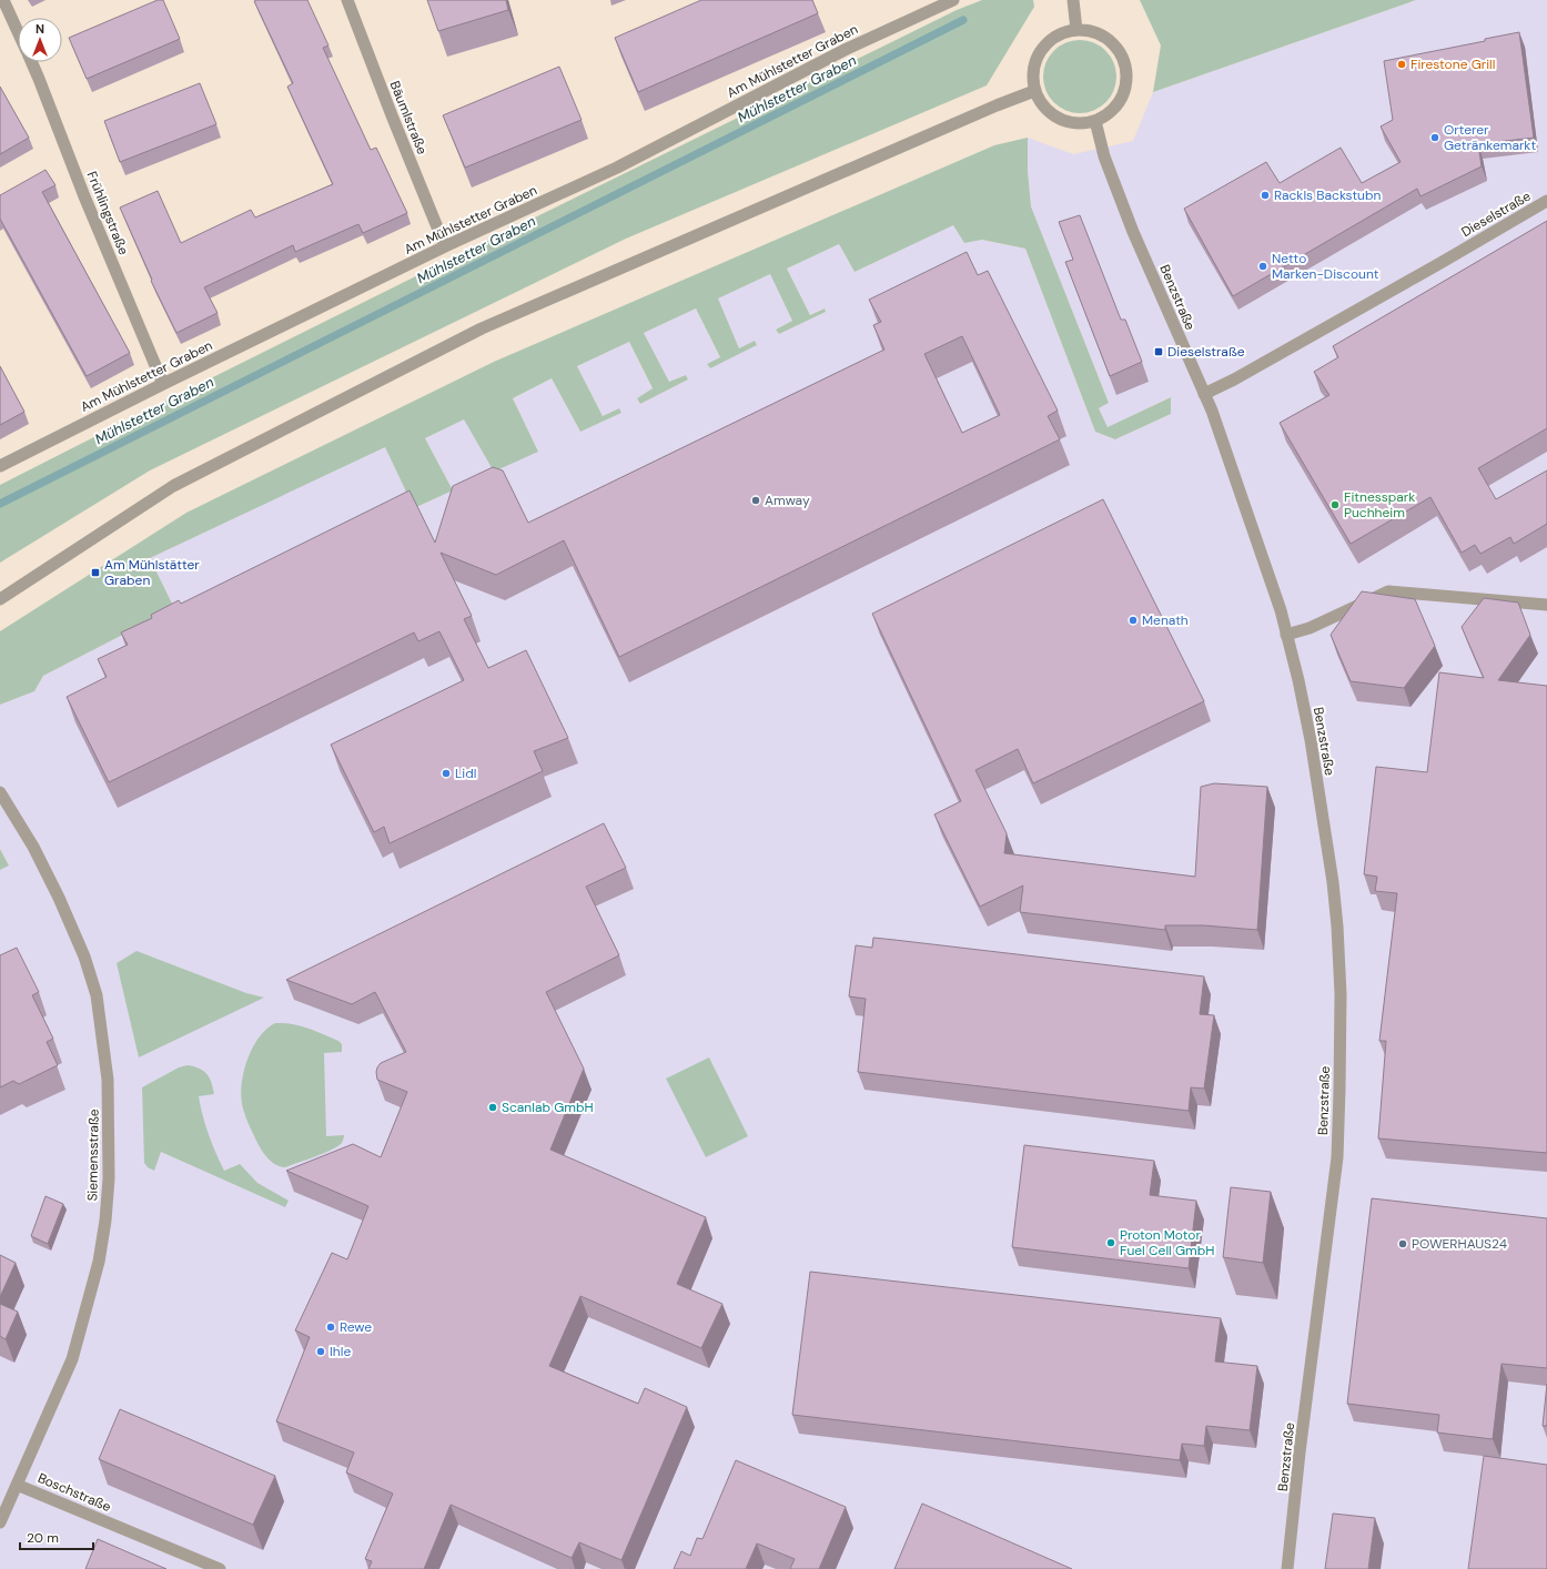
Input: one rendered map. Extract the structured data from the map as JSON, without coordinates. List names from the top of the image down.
{
  "streets": {
    "street": [
      "Am Mühlstetter Graben",
      "Bäumlstraße",
      "Frühlingstraße",
      "Dieselstraße",
      "Benzstraße",
      "Siemensstraße",
      "Boschstraße"
    ]
  },
  "crossings": [
    ["Am Mühlstetter Graben", "Bäumlstraße"],
    ["Am Mühlstetter Graben", "Frühlingstraße"],
    ["Dieselstraße", "Benzstraße"],
    ["Siemensstraße", "Boschstraße"]
  ],
  "water": ["Mühlstetter Graben"],
  "places": {
    "other": [
      "Firestone Grill",
      "Orterer Getränkemarkt",
      "Rackls Backstubn",
      "Netto Marken-Discount",
      "Amway",
      "Fitnesspark Puchheim",
      "Menath",
      "Lidl",
      "Scanlab GmbH",
      "Proton Motor Fuel Cell GmbH",
      "POWERHAUS24",
      "Rewe",
      "Ihle"
    ],
    "transit": ["Dieselstraße", "Am Mühlstätter Graben"]
  },
  "scale_bar": "20 m",
  "north": "top"
}
